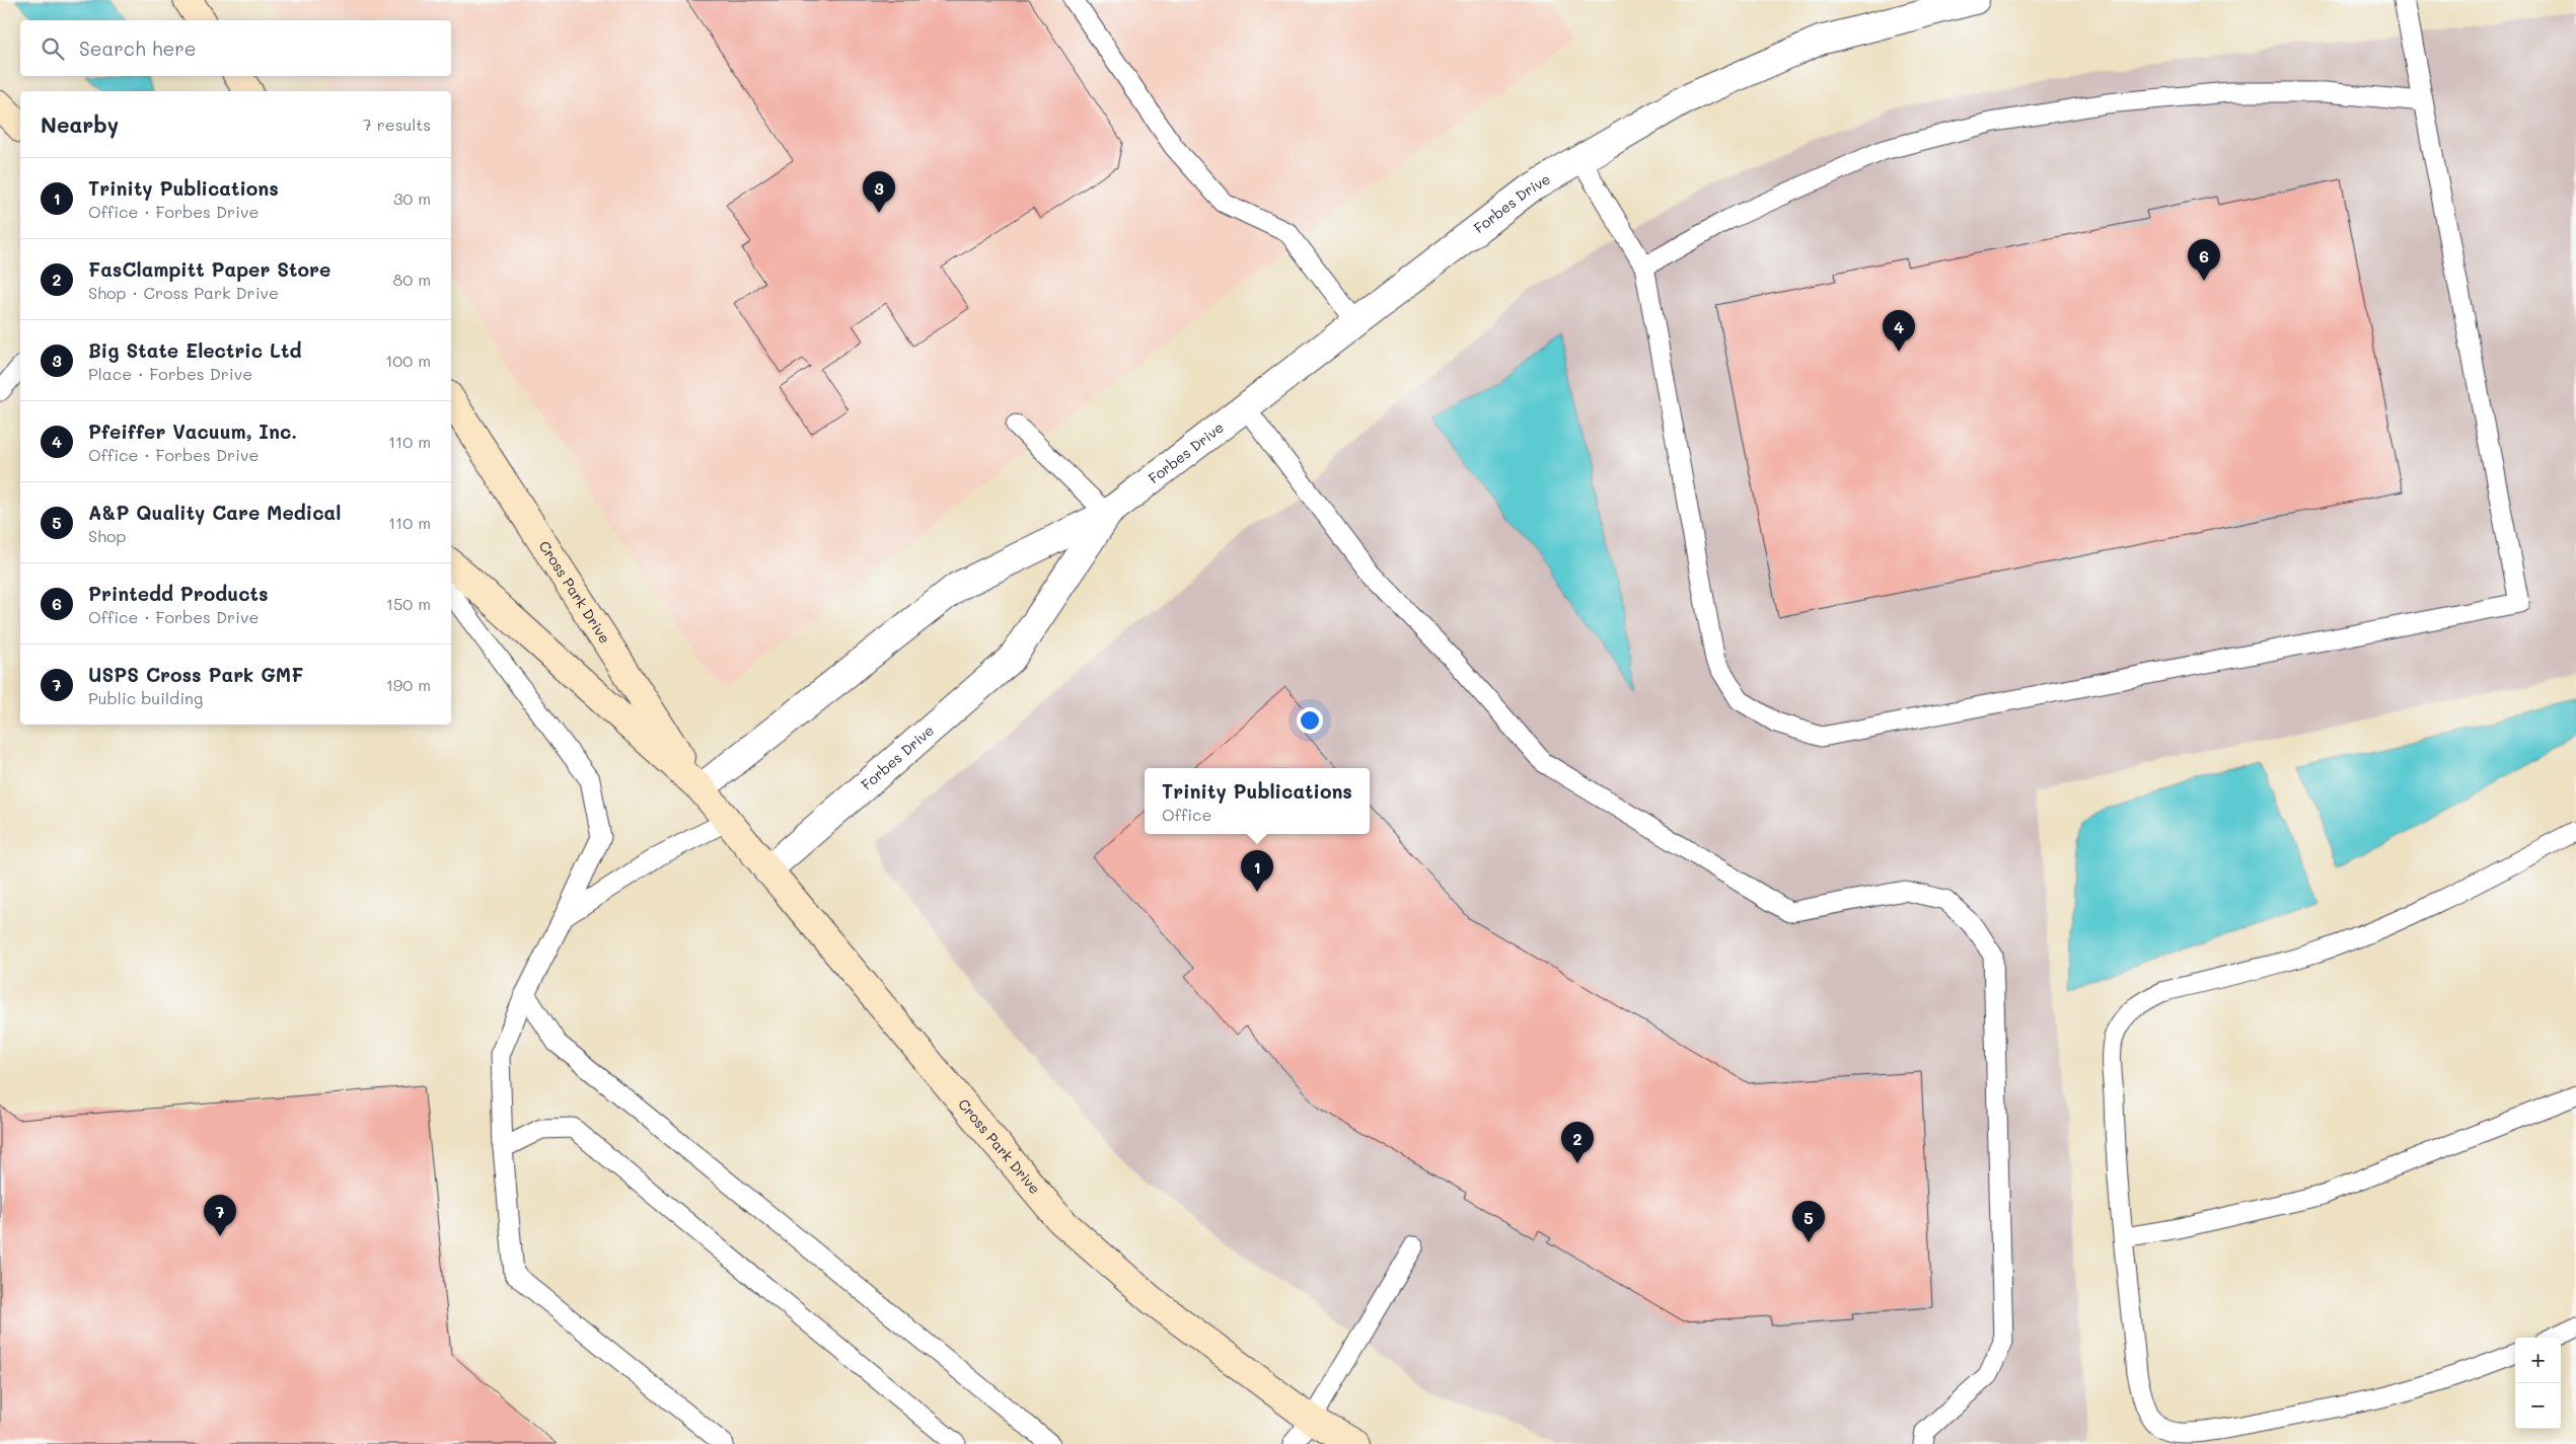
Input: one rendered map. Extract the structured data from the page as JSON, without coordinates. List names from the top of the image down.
{
  "streets": {
    "street": ["Forbes Drive", "Cross Park Drive"]
  },
  "crossings": [
    ["Forbes Drive", "Cross Park Drive"]
  ],
  "page": {
    "search": "Search here",
    "heading": ["Nearby", "7 results"],
    "list": [
      {
        "mark": "1",
        "name": "Trinity Publications",
        "note": "Office · Forbes Drive",
        "value": "30 m"
      },
      {
        "mark": "2",
        "name": "FasClampitt Paper Store",
        "note": "Shop · Cross Park Drive",
        "value": "80 m"
      },
      {
        "mark": "3",
        "name": "Big State Electric Ltd",
        "note": "Place · Forbes Drive",
        "value": "100 m"
      },
      {
        "mark": "4",
        "name": "Pfeiffer Vacuum, Inc.",
        "note": "Office · Forbes Drive",
        "value": "110 m"
      },
      {
        "mark": "5",
        "name": "A&P Quality Care Medical",
        "note": "Shop",
        "value": "110 m"
      },
      {
        "mark": "6",
        "name": "Printedd Products",
        "note": "Office · Forbes Drive",
        "value": "150 m"
      },
      {
        "mark": "7",
        "name": "USPS Cross Park GMF",
        "note": "Public building",
        "value": "190 m"
      }
    ],
    "pins": [
      "3",
      "6",
      "4",
      "1",
      "2",
      "7",
      "5"
    ],
    "popup": ["Trinity Publications", "Office"],
    "map_buttons": ["+", "−"]
  }
}
